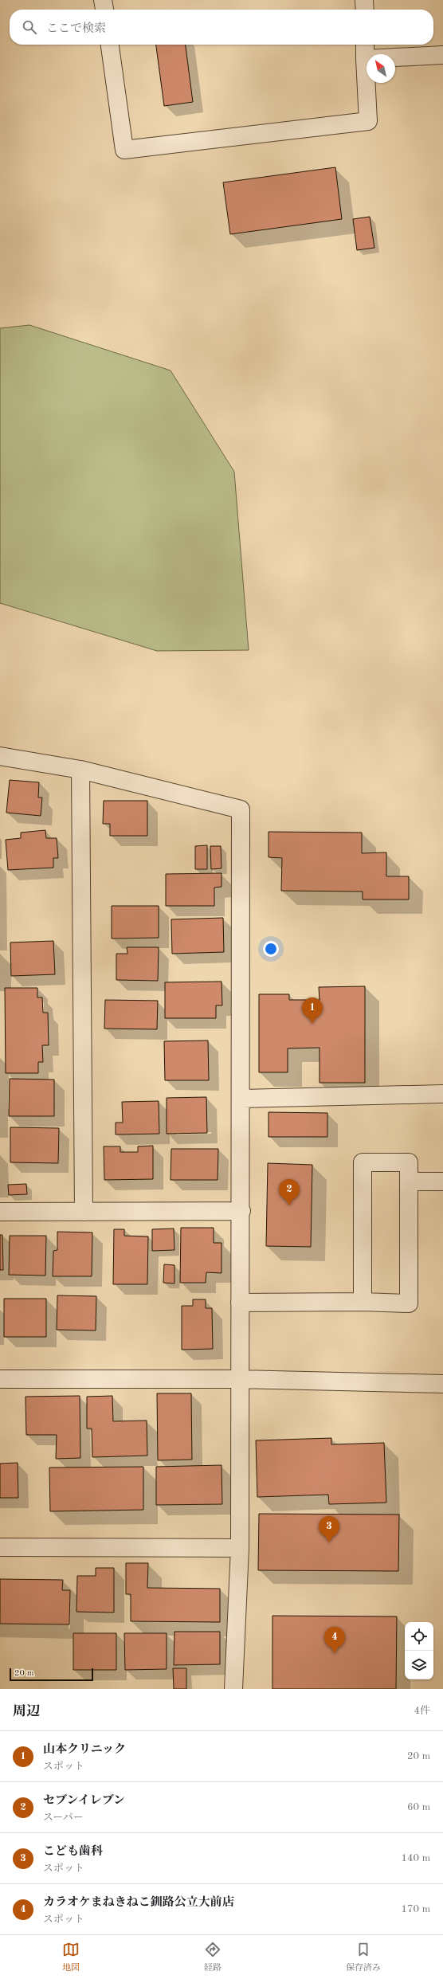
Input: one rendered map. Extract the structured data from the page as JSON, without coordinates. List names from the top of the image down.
{
  "scale_bar": "20 m",
  "north": "top left",
  "page": {
    "search": "ここで検索",
    "pins": [
      "1",
      "2",
      "3",
      "4"
    ],
    "scale": "20 m",
    "heading": ["周辺", "4件"],
    "list": [
      {
        "mark": "1",
        "name": "山本クリニック",
        "note": "スポット",
        "value": "20 m"
      },
      {
        "mark": "2",
        "name": "セブンイレブン",
        "note": "スーパー",
        "value": "60 m"
      },
      {
        "mark": "3",
        "name": "こども歯科",
        "note": "スポット",
        "value": "140 m"
      },
      {
        "mark": "4",
        "name": "カラオケまねきねこ釧路公立大前店",
        "note": "スポット",
        "value": "170 m"
      }
    ],
    "nav": ["地図", "経路", "保存済み"]
  }
}
